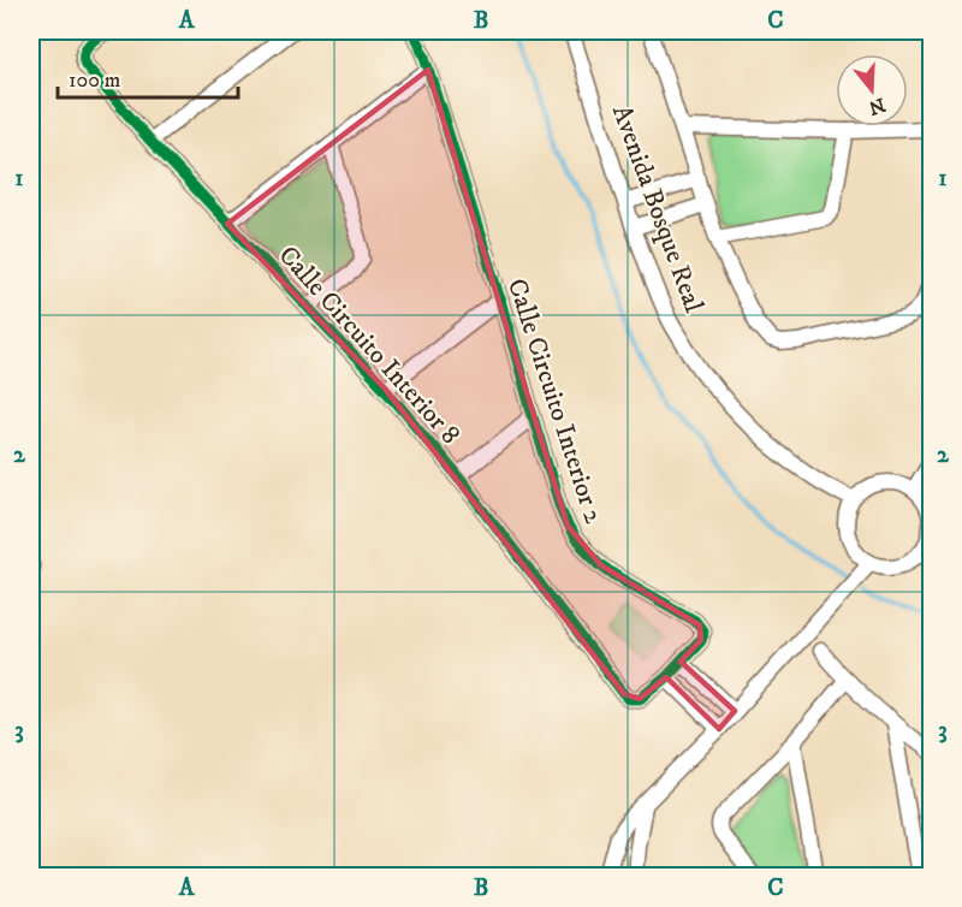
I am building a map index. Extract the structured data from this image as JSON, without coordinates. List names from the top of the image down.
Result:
{
  "streets": {
    "street": ["Avenida Bosque Real", "Calle Circuito Interior 8", "Calle Circuito Interior 2"]
  },
  "crossings": [
    ["Calle Circuito Interior 8", "Calle Circuito Interior 2"]
  ],
  "scale_bar": "100 m",
  "north": "bottom",
  "grid": {
    "columns": ["A", "B", "C"],
    "rows": ["1", "2", "3"]
  }
}
